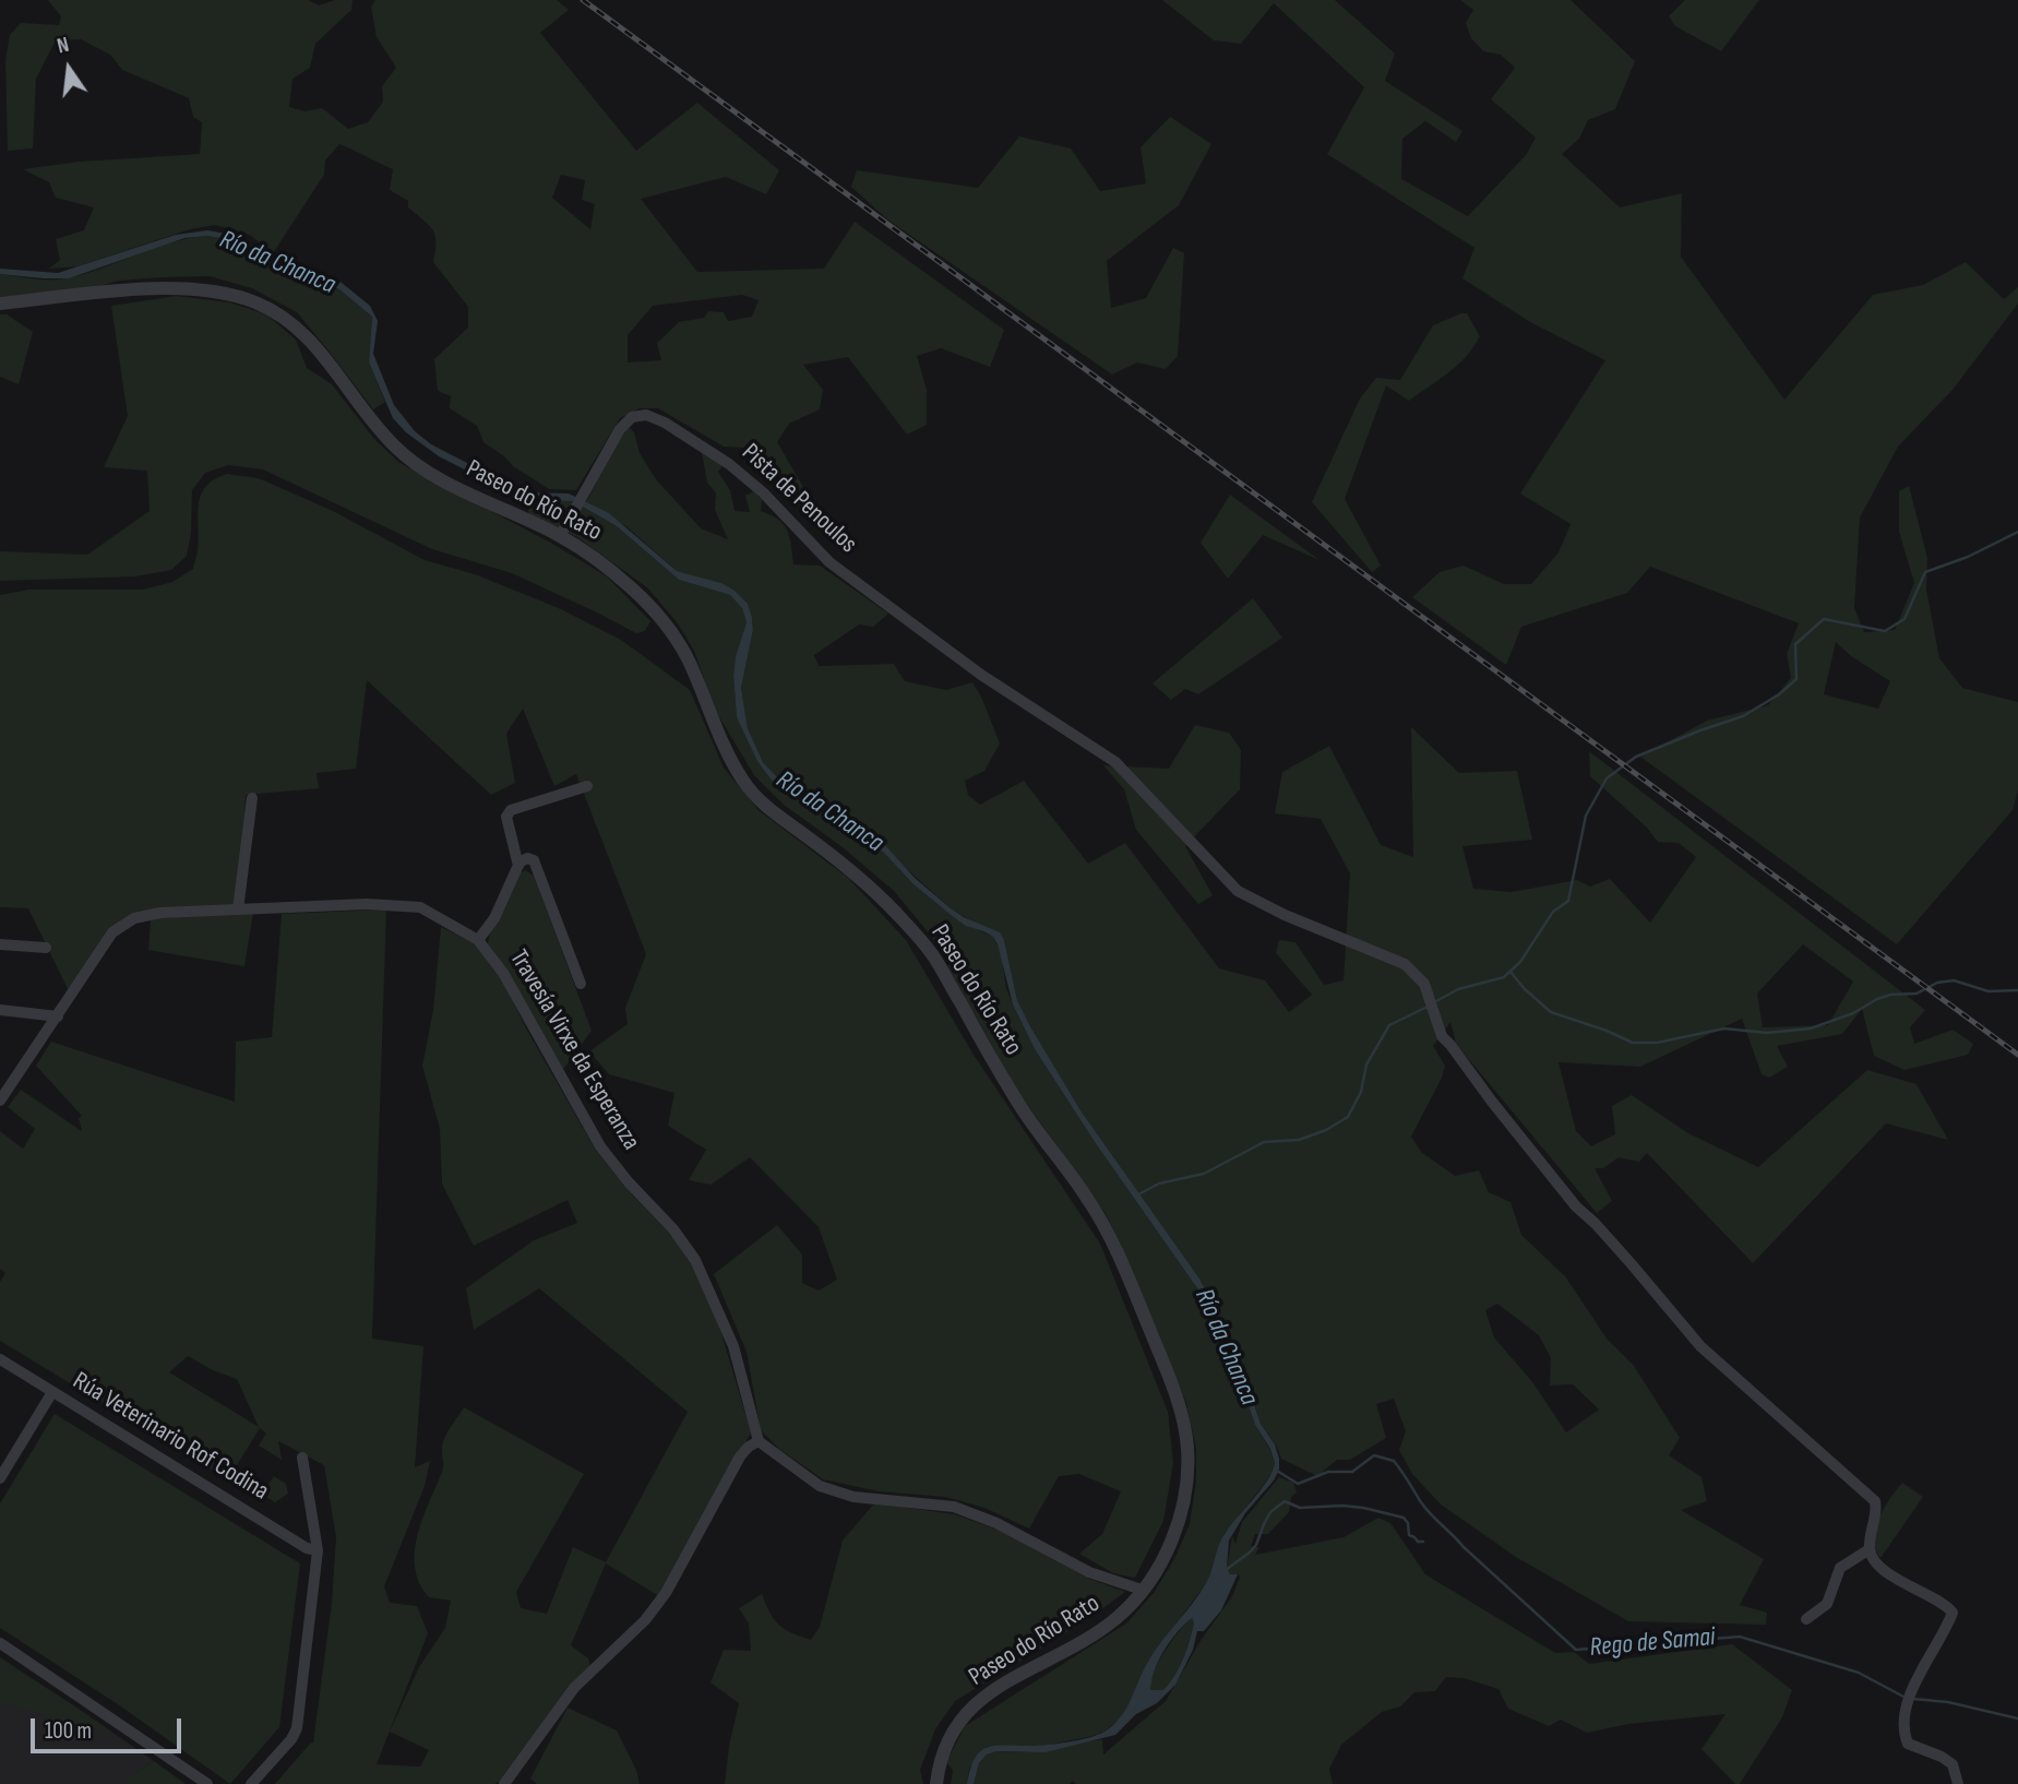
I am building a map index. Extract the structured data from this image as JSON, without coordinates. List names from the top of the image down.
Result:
{
  "streets": {
    "street": [
      "Pista de Penoulos",
      "Paseo do Río Rato",
      "Travesía Virxe da Esperanza",
      "Rúa Veterinario Rof Codina"
    ]
  },
  "crossings": [
    ["Pista de Penoulos", "Paseo do Río Rato"]
  ],
  "water": ["Río da Chanca", "Rego de Samai"],
  "scale_bar": "100 m",
  "north": "top"
}
